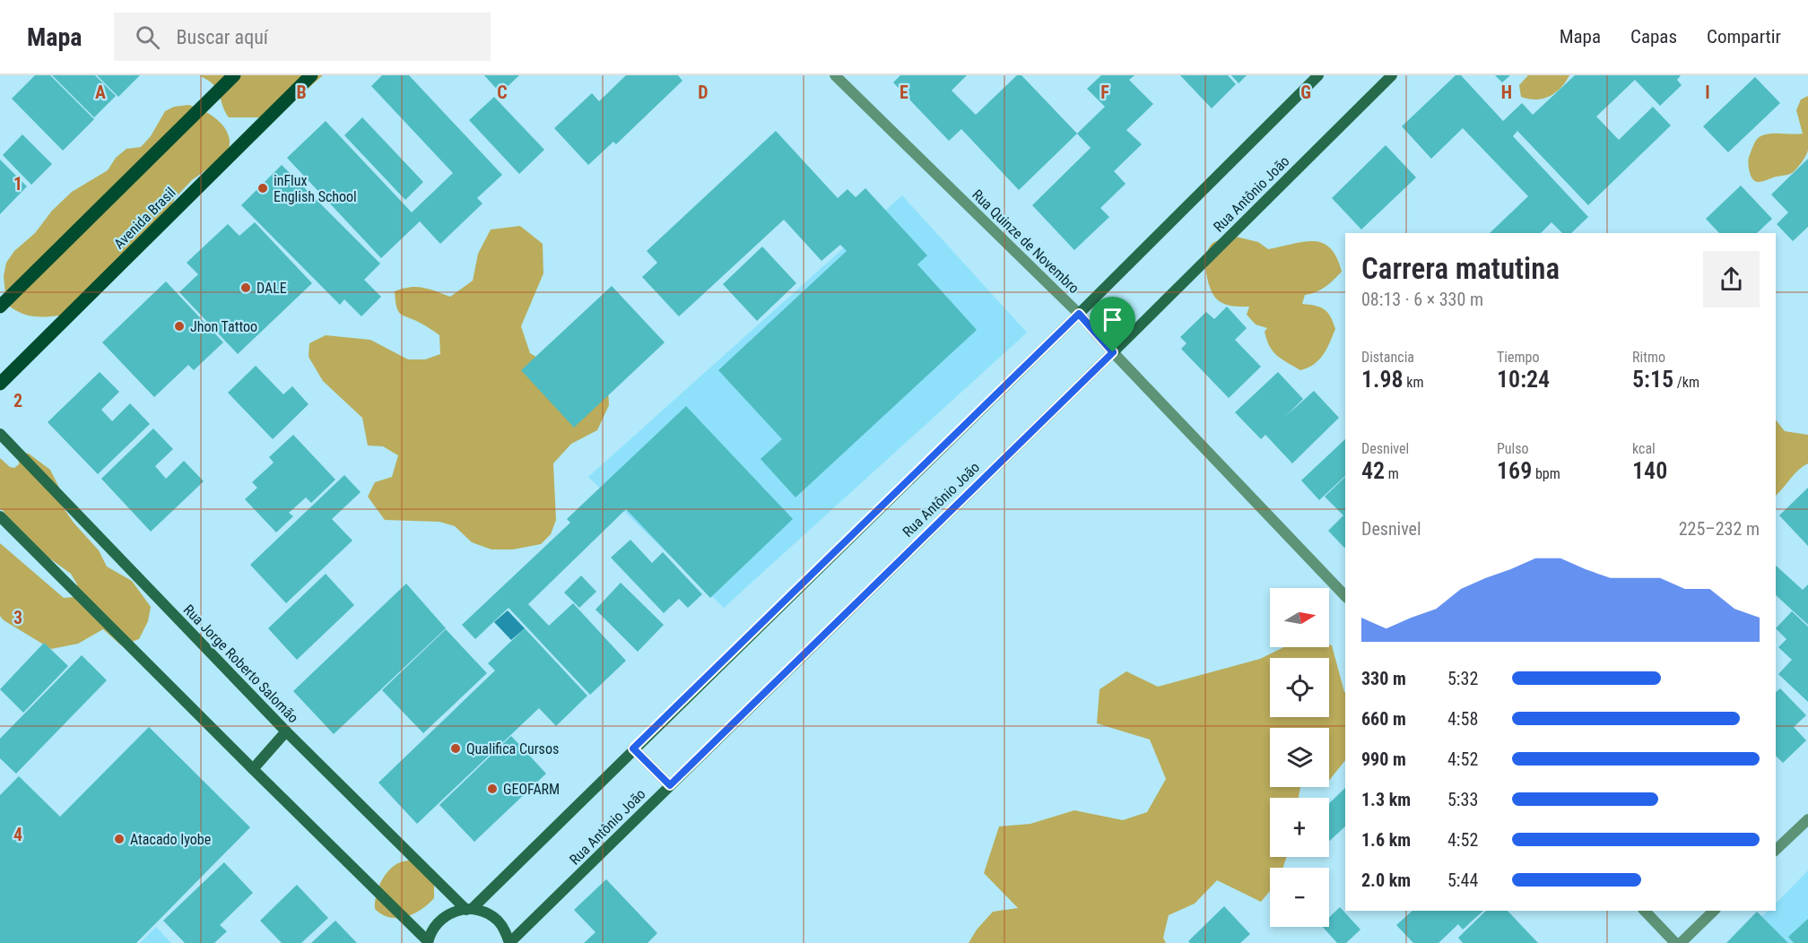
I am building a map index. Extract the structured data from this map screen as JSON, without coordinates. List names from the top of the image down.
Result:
{
  "streets": {
    "main road": ["Rua Antônio João", "Avenida Brasil", "Rua Jorge Roberto Salomão"],
    "street": ["Rua Quinze de Novembro"]
  },
  "crossings": [
    ["Rua Antônio João", "Rua Quinze de Novembro"]
  ],
  "places": [
    "inFlux English School",
    "DALE",
    "Jhon Tattoo",
    "Qualifica Cursos",
    "GEOFARM",
    "Atacado Iyobe"
  ],
  "north": "right",
  "page": {
    "header": "Mapa",
    "search": "Buscar aquí",
    "nav": ["Mapa", "Capas", "Compartir"],
    "heading": ["Carrera matutina", "08:13 · 6 × 330 m"],
    "stats": [
      ["Distancia", "1.98 km"],
      ["Tiempo", "10:24"],
      ["Ritmo", "5:15 /km"],
      ["Desnivel", "42 m"],
      ["Pulso", "169 bpm"],
      ["kcal", "140"]
    ],
    "chart": ["Desnivel", "225–232 m"],
    "map_buttons": ["+", "−"],
    "list": [
      {
        "name": "330 m",
        "note": "5:32"
      },
      {
        "name": "660 m",
        "note": "4:58"
      },
      {
        "name": "990 m",
        "note": "4:52"
      },
      {
        "name": "1.3 km",
        "note": "5:33"
      },
      {
        "name": "1.6 km",
        "note": "4:52"
      },
      {
        "name": "2.0 km",
        "note": "5:44"
      }
    ]
  },
  "grid": {
    "columns": [
      "A",
      "B",
      "C",
      "D",
      "E",
      "F",
      "G",
      "H",
      "I"
    ],
    "rows": [
      "1",
      "2",
      "3",
      "4"
    ]
  }
}
